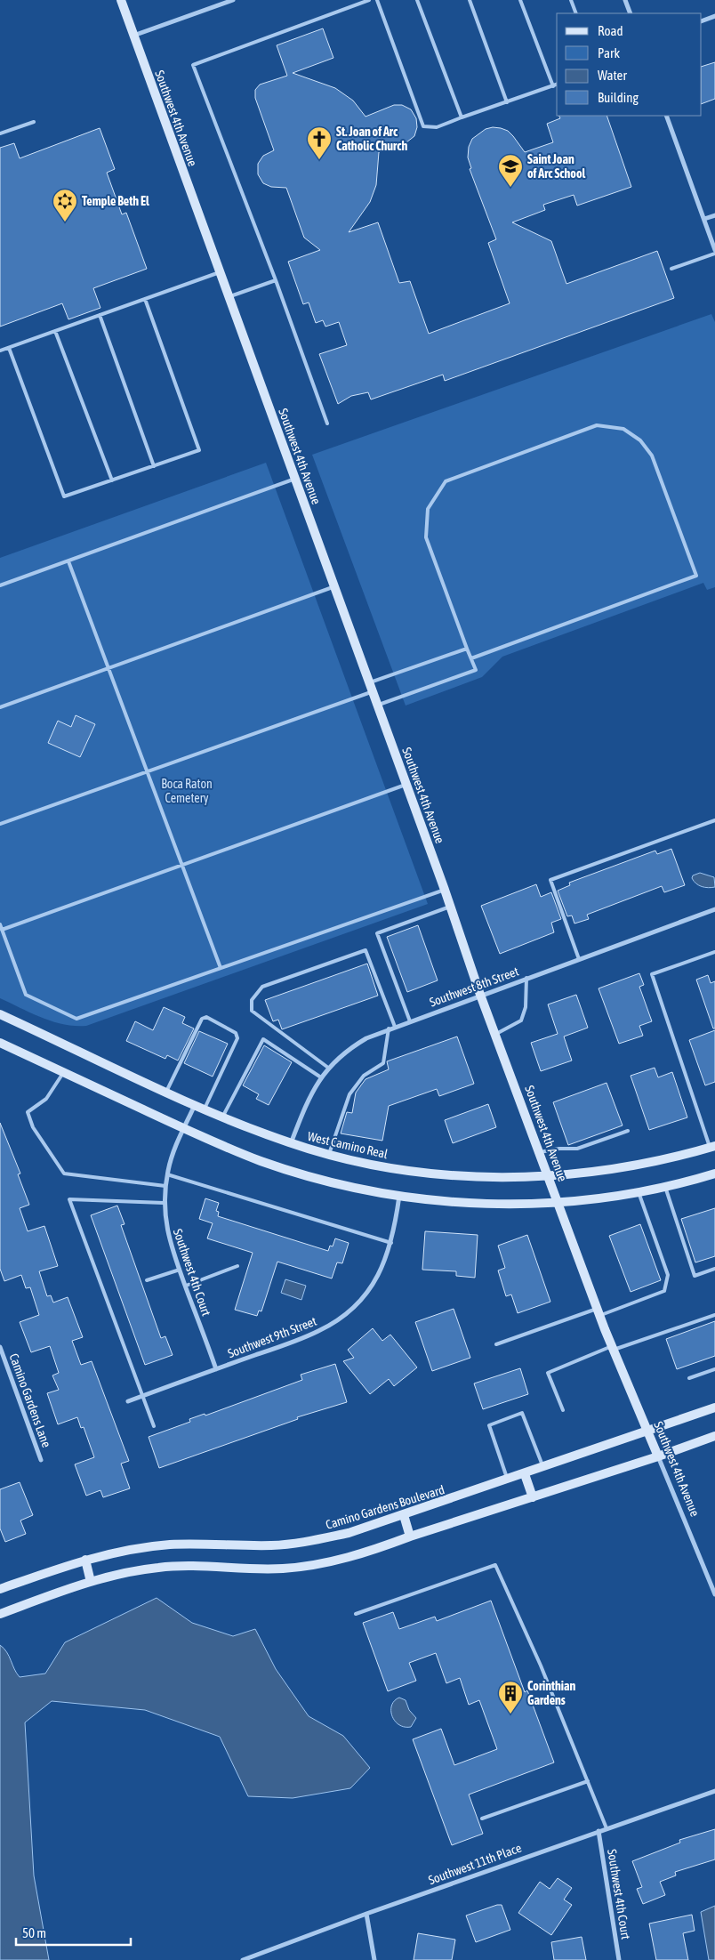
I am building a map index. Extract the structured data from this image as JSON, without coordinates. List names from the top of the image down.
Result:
{
  "streets": {
    "street": [
      "Southwest 4th Avenue",
      "Southwest 8th Street",
      "West Camino Real",
      "Southwest 4th Court",
      "Southwest 9th Street",
      "Camino Gardens Lane",
      "Camino Gardens Boulevard",
      "Southwest 11th Place"
    ]
  },
  "crossings": [
    ["Southwest 4th Avenue", "Southwest 8th Street"],
    ["Southwest 4th Avenue", "West Camino Real"],
    ["Southwest 4th Avenue", "Camino Gardens Boulevard"],
    ["Southwest 8th Street", "West Camino Real"],
    ["West Camino Real", "Southwest 4th Court"],
    ["Southwest 4th Court", "Southwest 9th Street"],
    ["Southwest 4th Court", "Southwest 11th Place"]
  ],
  "parks": ["Boca Raton Cemetery"],
  "places": {
    "church": ["St. Joan of Arc Catholic Church"],
    "school or university": ["Saint Joan of Arc School"],
    "synagogue": ["Temple Beth El"],
    "building": ["Corinthian Gardens"]
  },
  "legend": [
    "Road",
    "Park",
    "Water",
    "Building"
  ],
  "scale_bar": "50 m"
}
